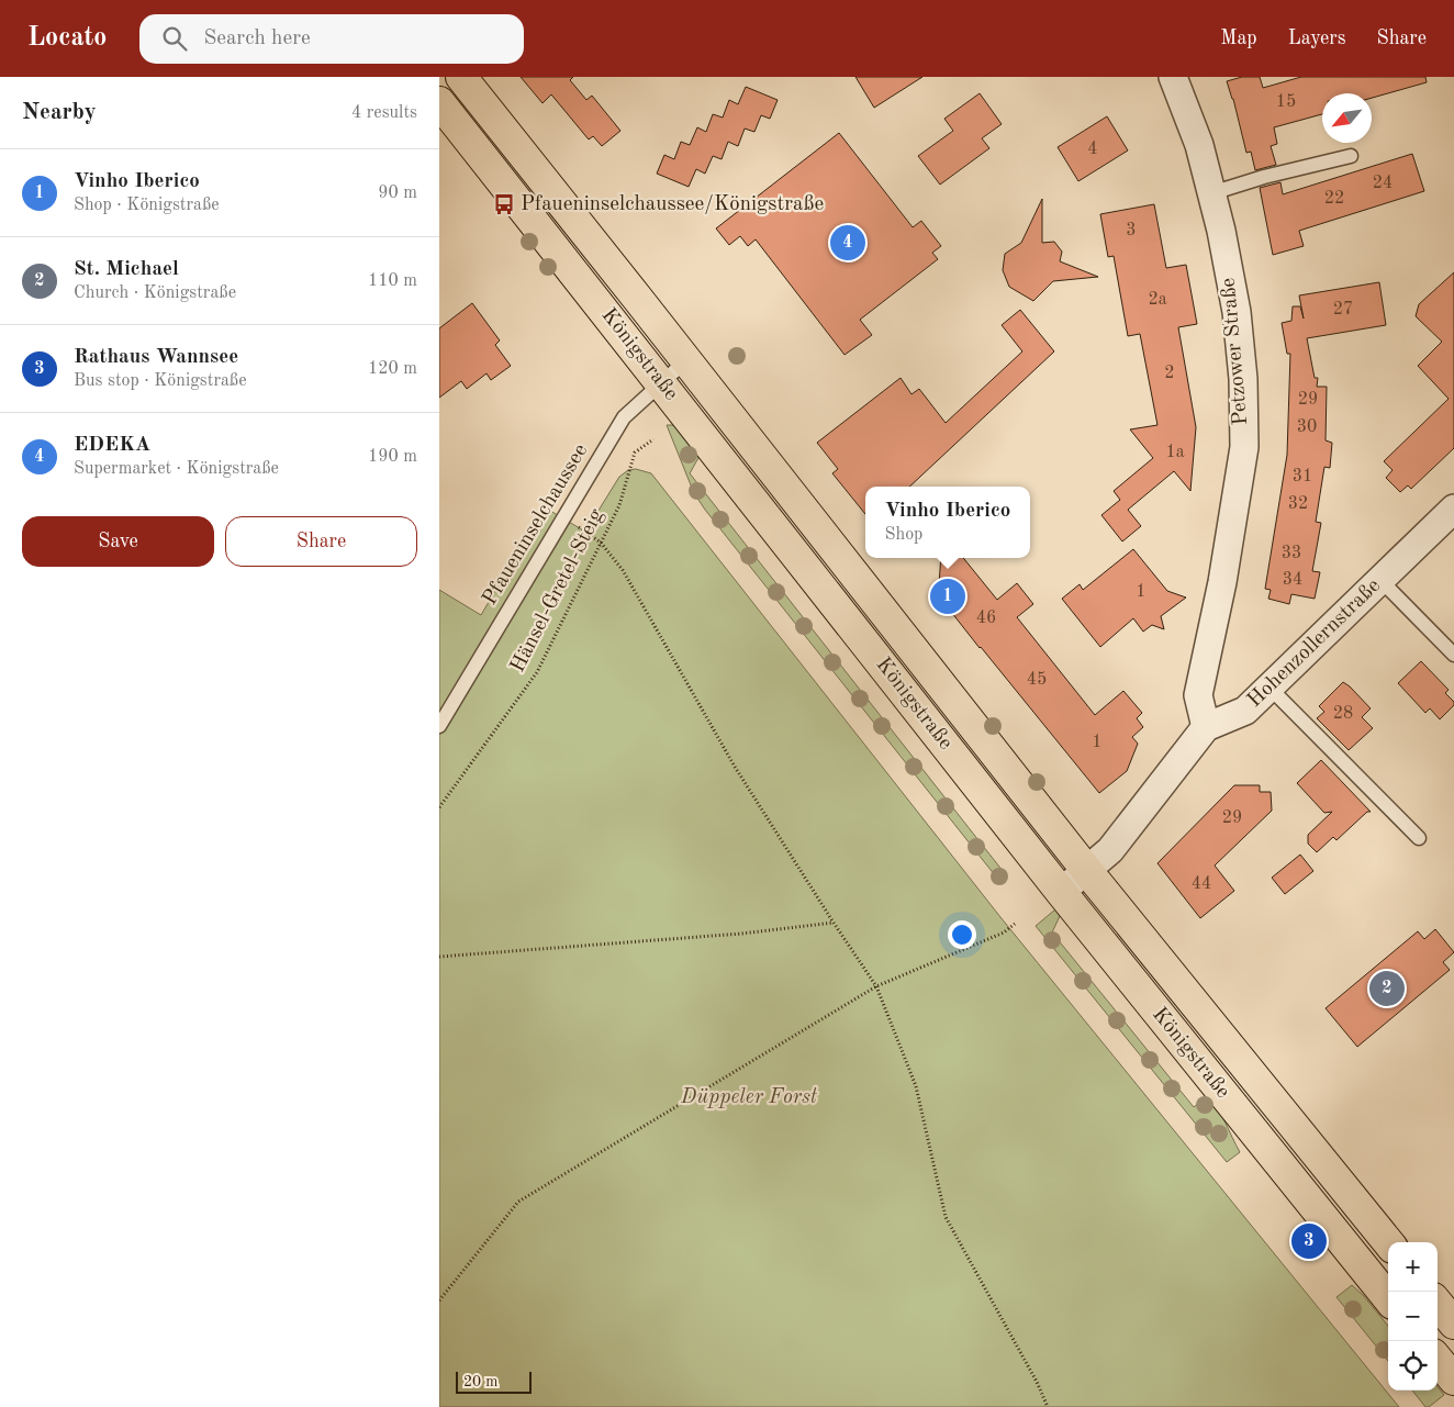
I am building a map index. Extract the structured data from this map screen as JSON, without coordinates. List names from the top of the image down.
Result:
{
  "streets": {
    "main road": ["Königstraße"],
    "street": ["Petzower Straße", "Hohenzollernstraße"],
    "lane": ["Pfaueninselchaussee"],
    "path": ["Hänsel-Gretel-Steig"]
  },
  "crossings": [
    ["Petzower Straße", "Hohenzollernstraße"],
    ["Königstraße", "Pfaueninselchaussee"],
    ["Königstraße", "Hohenzollernstraße"]
  ],
  "parks": ["Düppeler Forst"],
  "places": {
    "bus stop": ["Pfaueninselchaussee/Königstraße"]
  },
  "house_numbers": [
    "15",
    "4",
    "24",
    "22",
    "3",
    "2a",
    "27",
    "2",
    "29",
    "30",
    "1a",
    "31",
    "32",
    "33",
    "34",
    "1",
    "46",
    "45",
    "28",
    "1",
    "29",
    "44"
  ],
  "scale_bar": "20 m",
  "north": "bottom left",
  "page": {
    "header": "Locato",
    "search": "Search here",
    "nav": ["Map", "Layers", "Share"],
    "heading": ["Nearby", "4 results"],
    "list": [
      {
        "mark": "1",
        "name": "Vinho Iberico",
        "note": "Shop · Königstraße",
        "value": "90 m"
      },
      {
        "mark": "2",
        "name": "St. Michael",
        "note": "Church · Königstraße",
        "value": "110 m"
      },
      {
        "mark": "3",
        "name": "Rathaus Wannsee",
        "note": "Bus stop · Königstraße",
        "value": "120 m"
      },
      {
        "mark": "4",
        "name": "EDEKA",
        "note": "Supermarket · Königstraße",
        "value": "190 m"
      }
    ],
    "pins": [
      "4",
      "1",
      "2",
      "3"
    ],
    "popup": ["Vinho Iberico", "Shop"],
    "buttons": ["Save", "Share"],
    "map_buttons": ["+", "−"],
    "scale": "20 m"
  }
}
